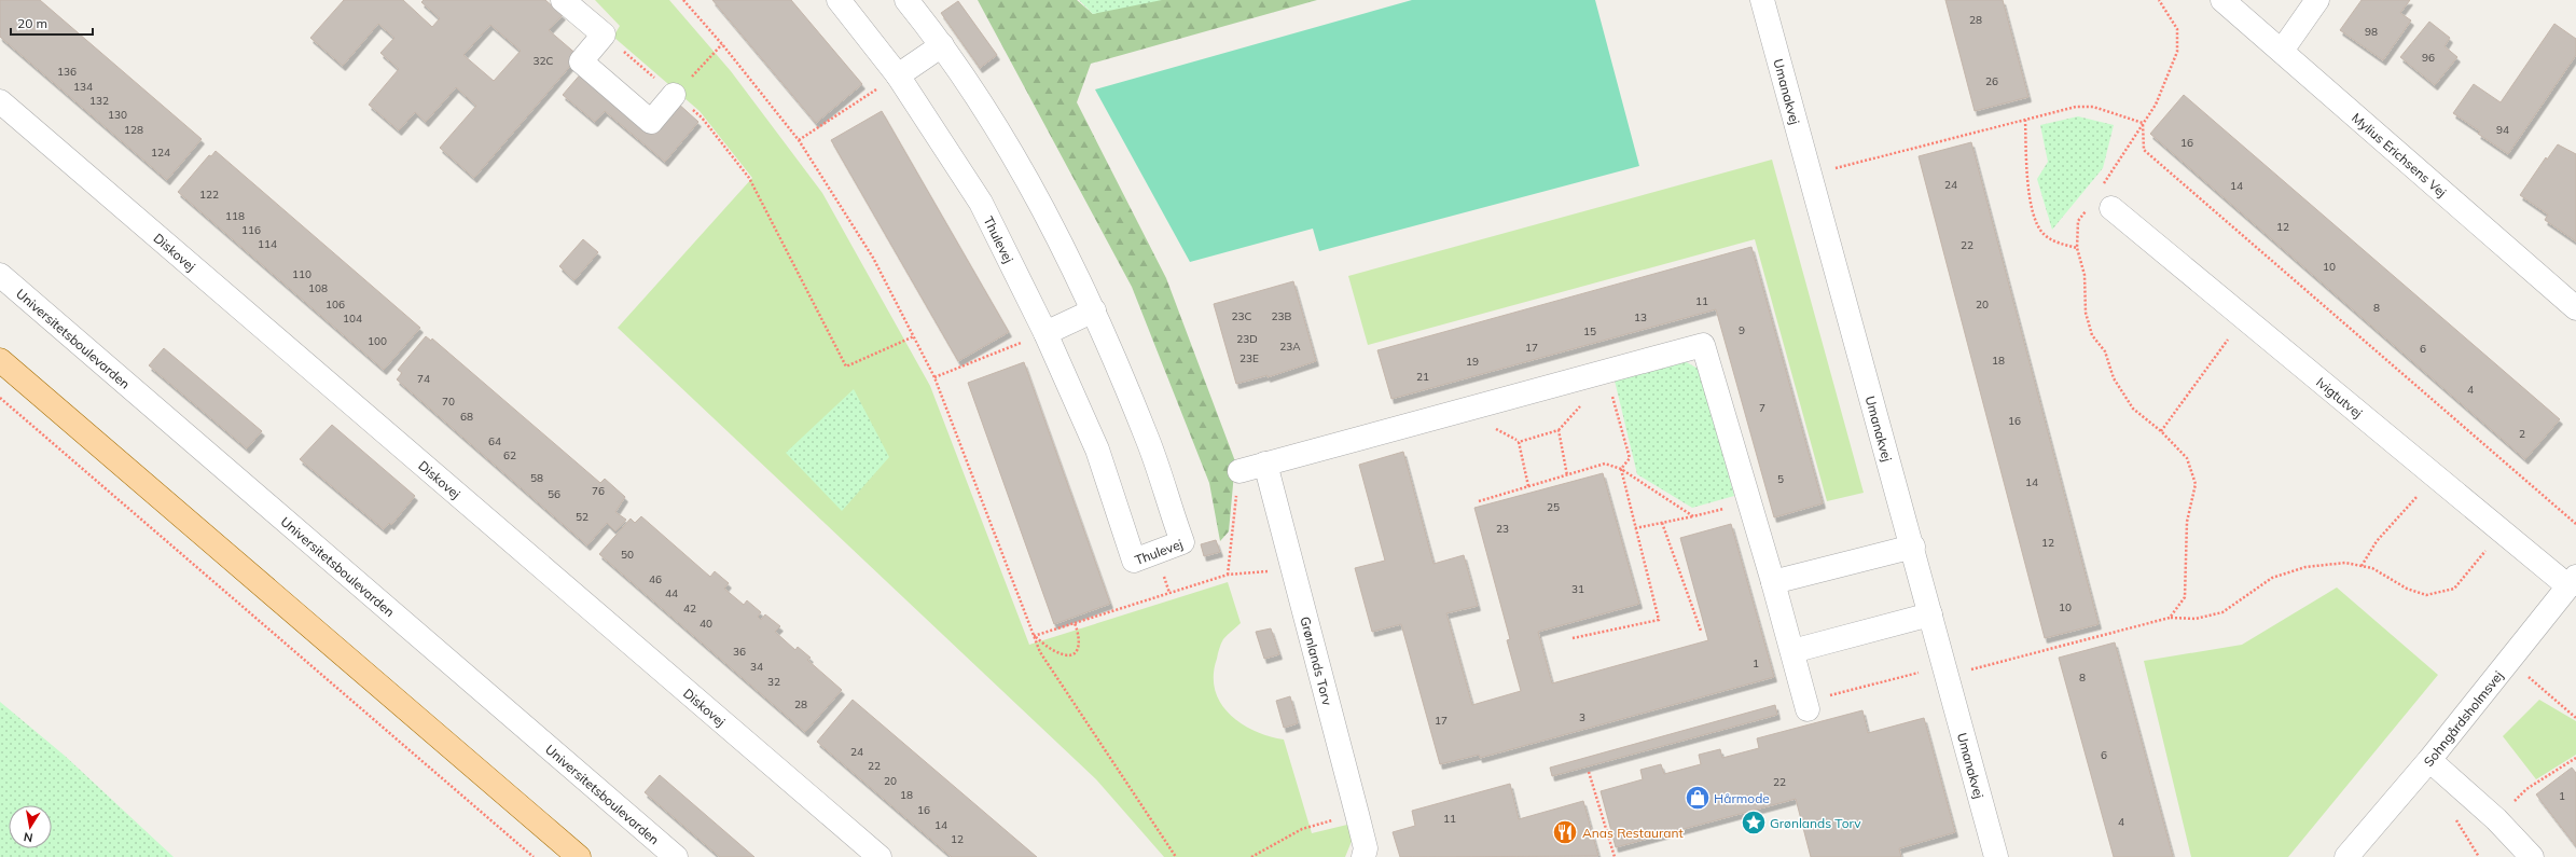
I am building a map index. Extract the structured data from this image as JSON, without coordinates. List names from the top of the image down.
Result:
{
  "streets": {
    "street": [
      "Umanakvej",
      "Mylius Erichsens Vej",
      "Thulevej",
      "Diskovej",
      "Universitetsboulevarden",
      "Ivigtutvej",
      "Grønlands Torv",
      "Sohngårdsholmsvej"
    ]
  },
  "crossings": [
    ["Ivigtutvej", "Sohngårdsholmsvej"]
  ],
  "places": {
    "shop": ["Hårmode"],
    "place": ["Grønlands Torv"],
    "restaurant": ["Anas Restaurant"]
  },
  "house_numbers": [
    "28",
    "98",
    "96",
    "32C",
    "136",
    "26",
    "134",
    "132",
    "130",
    "128",
    "94",
    "16",
    "124",
    "24",
    "14",
    "122",
    "118",
    "12",
    "116",
    "114",
    "22",
    "10",
    "110",
    "108",
    "11",
    "106",
    "20",
    "8",
    "23C",
    "23B",
    "13",
    "104",
    "9",
    "15",
    "23D",
    "100",
    "23A",
    "17",
    "6",
    "23E",
    "18",
    "19",
    "21",
    "74",
    "4",
    "70",
    "7",
    "68",
    "16",
    "2",
    "64",
    "62",
    "58",
    "5",
    "14",
    "76",
    "56",
    "25",
    "52",
    "23",
    "12",
    "50",
    "46",
    "31",
    "44",
    "10",
    "42",
    "40",
    "36",
    "1",
    "34",
    "8",
    "32",
    "28",
    "3",
    "17",
    "24",
    "6",
    "22",
    "20",
    "22",
    "18",
    "1",
    "16",
    "11",
    "4",
    "14",
    "12"
  ],
  "scale_bar": "20 m",
  "north": "bottom"
}
